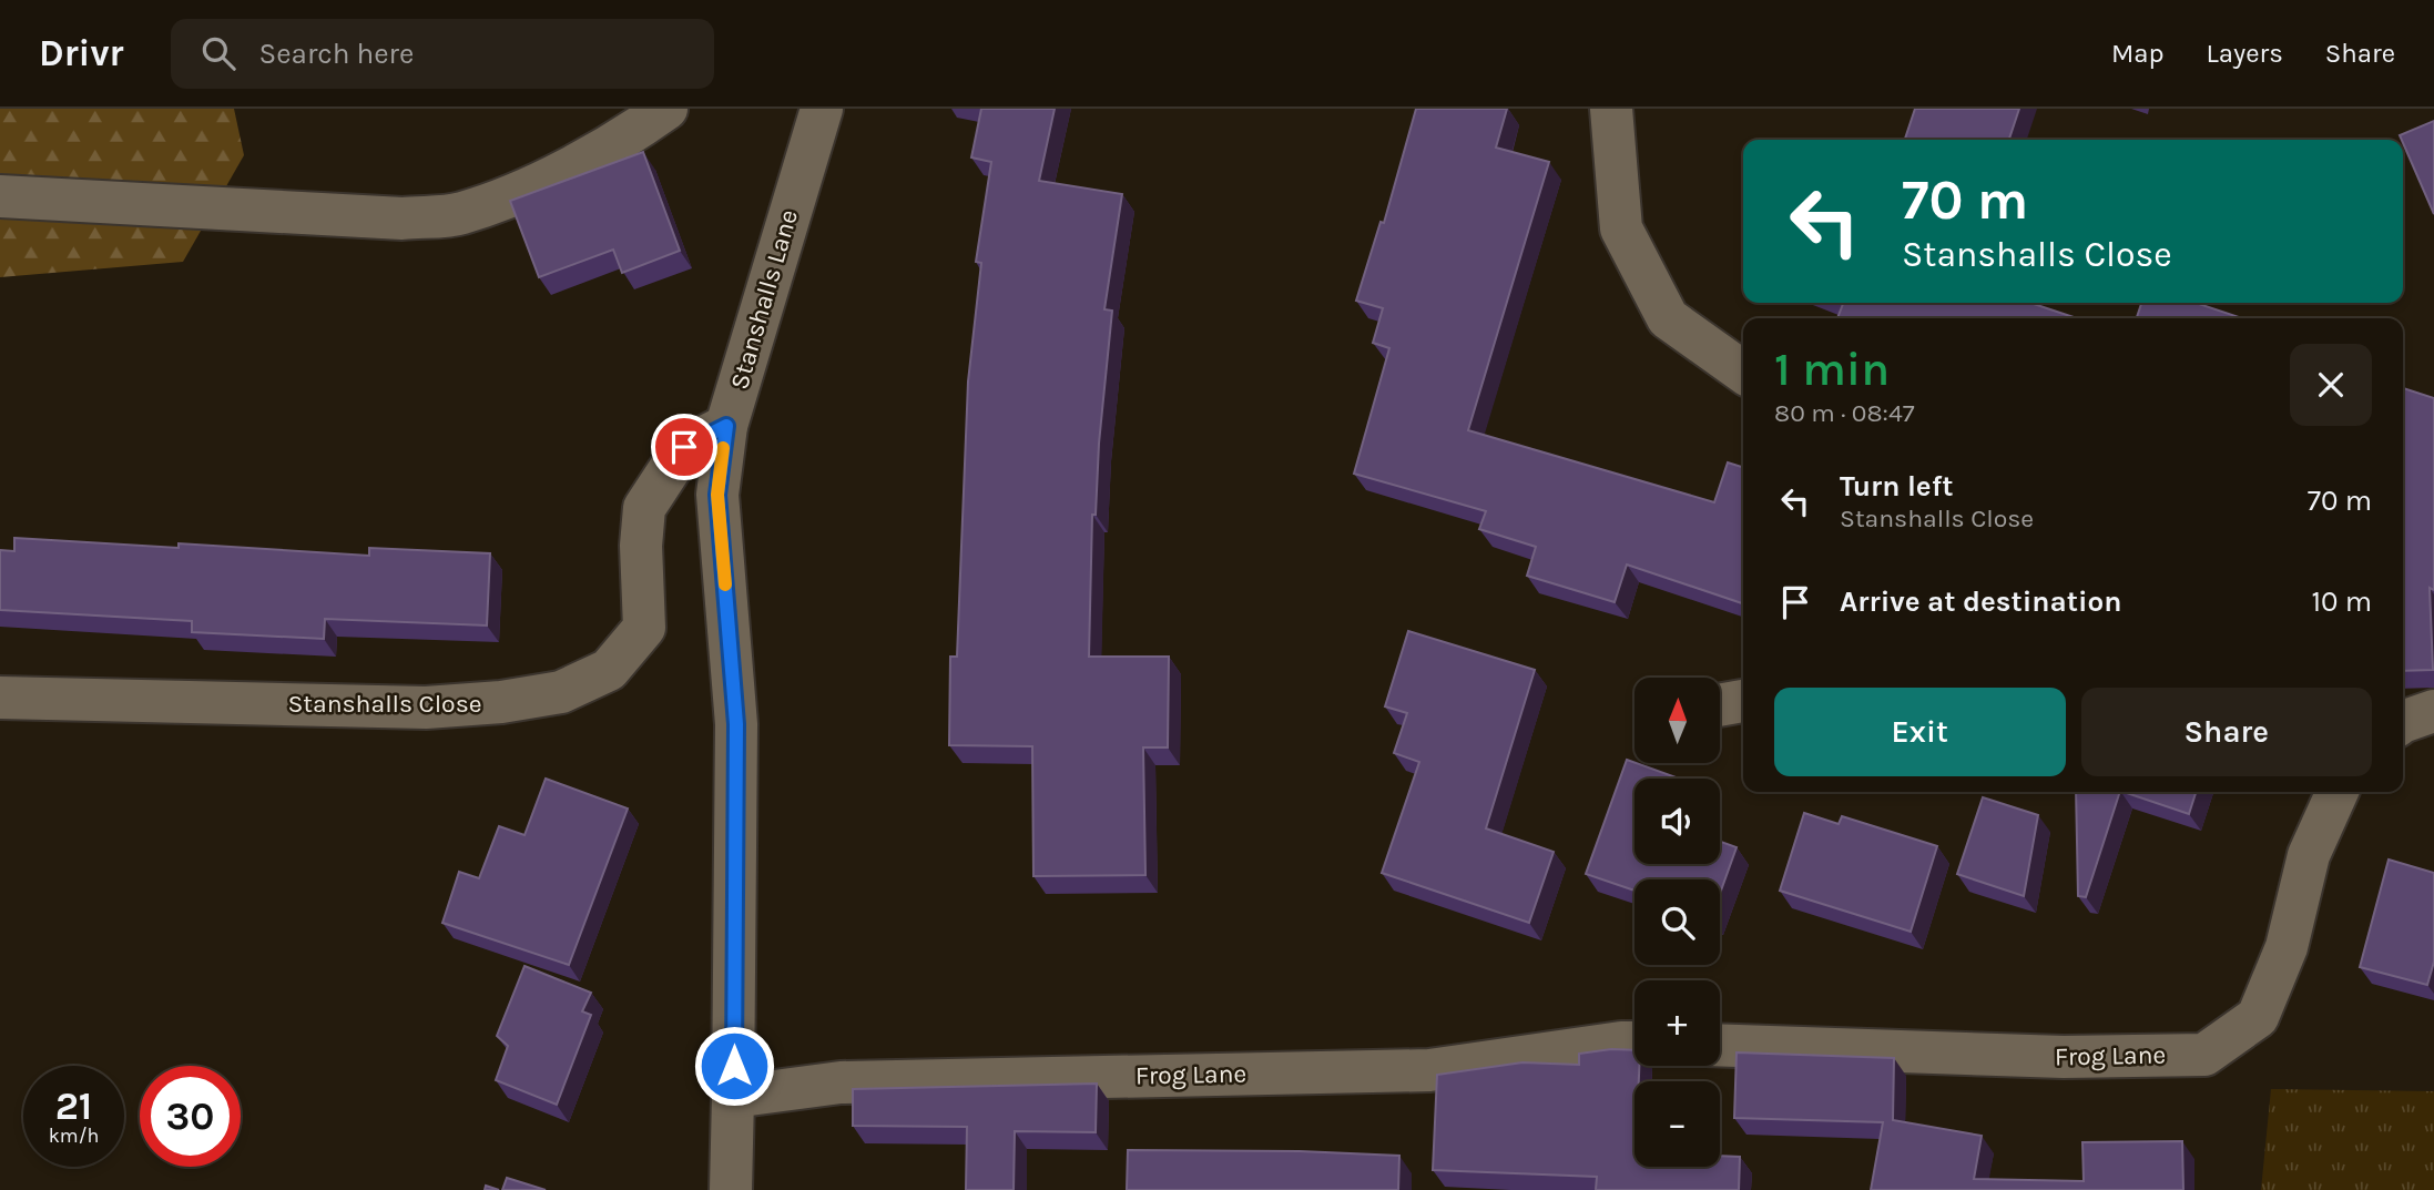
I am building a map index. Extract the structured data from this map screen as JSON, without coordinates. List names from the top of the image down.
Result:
{
  "streets": {
    "street": ["Stanshalls Lane", "Stanshalls Close", "Frog Lane"]
  },
  "crossings": [
    ["Stanshalls Lane", "Stanshalls Close"],
    ["Stanshalls Lane", "Frog Lane"]
  ],
  "north": "top",
  "page": {
    "header": "Drivr",
    "search": "Search here",
    "nav": ["Map", "Layers", "Share"],
    "turn": ["70 m", "Stanshalls Close"],
    "heading": ["1 min", "80 m · 08:47"],
    "list": [
      {
        "name": "Turn left",
        "note": "Stanshalls Close",
        "value": "70 m"
      },
      {
        "name": "Arrive at destination",
        "value": "10 m"
      }
    ],
    "buttons": ["Exit", "Share"],
    "map_buttons": ["+", "−"],
    "speed": "21 km/h",
    "limit": "30"
  }
}
